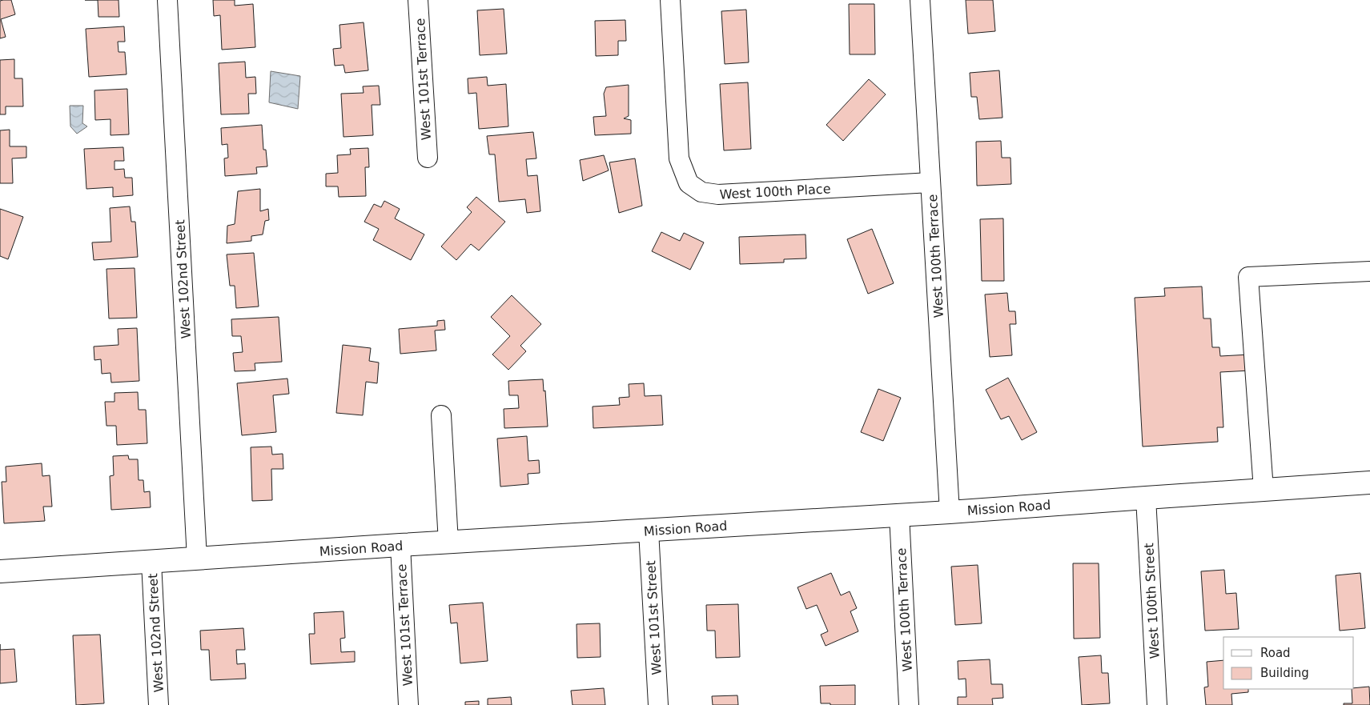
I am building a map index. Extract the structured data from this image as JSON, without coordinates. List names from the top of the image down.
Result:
{
  "streets": {
    "main road": ["Mission Road"],
    "street": [
      "West 101st Terrace",
      "West 100th Place",
      "West 100th Terrace",
      "West 102nd Street",
      "West 100th Street",
      "West 101st Street"
    ]
  },
  "crossings": [
    ["West 101st Terrace", "Mission Road"],
    ["West 100th Place", "West 100th Terrace"],
    ["West 100th Terrace", "Mission Road"],
    ["West 102nd Street", "Mission Road"],
    ["Mission Road", "West 100th Street"],
    ["Mission Road", "West 101st Street"]
  ],
  "legend": ["Road", "Building"]
}
